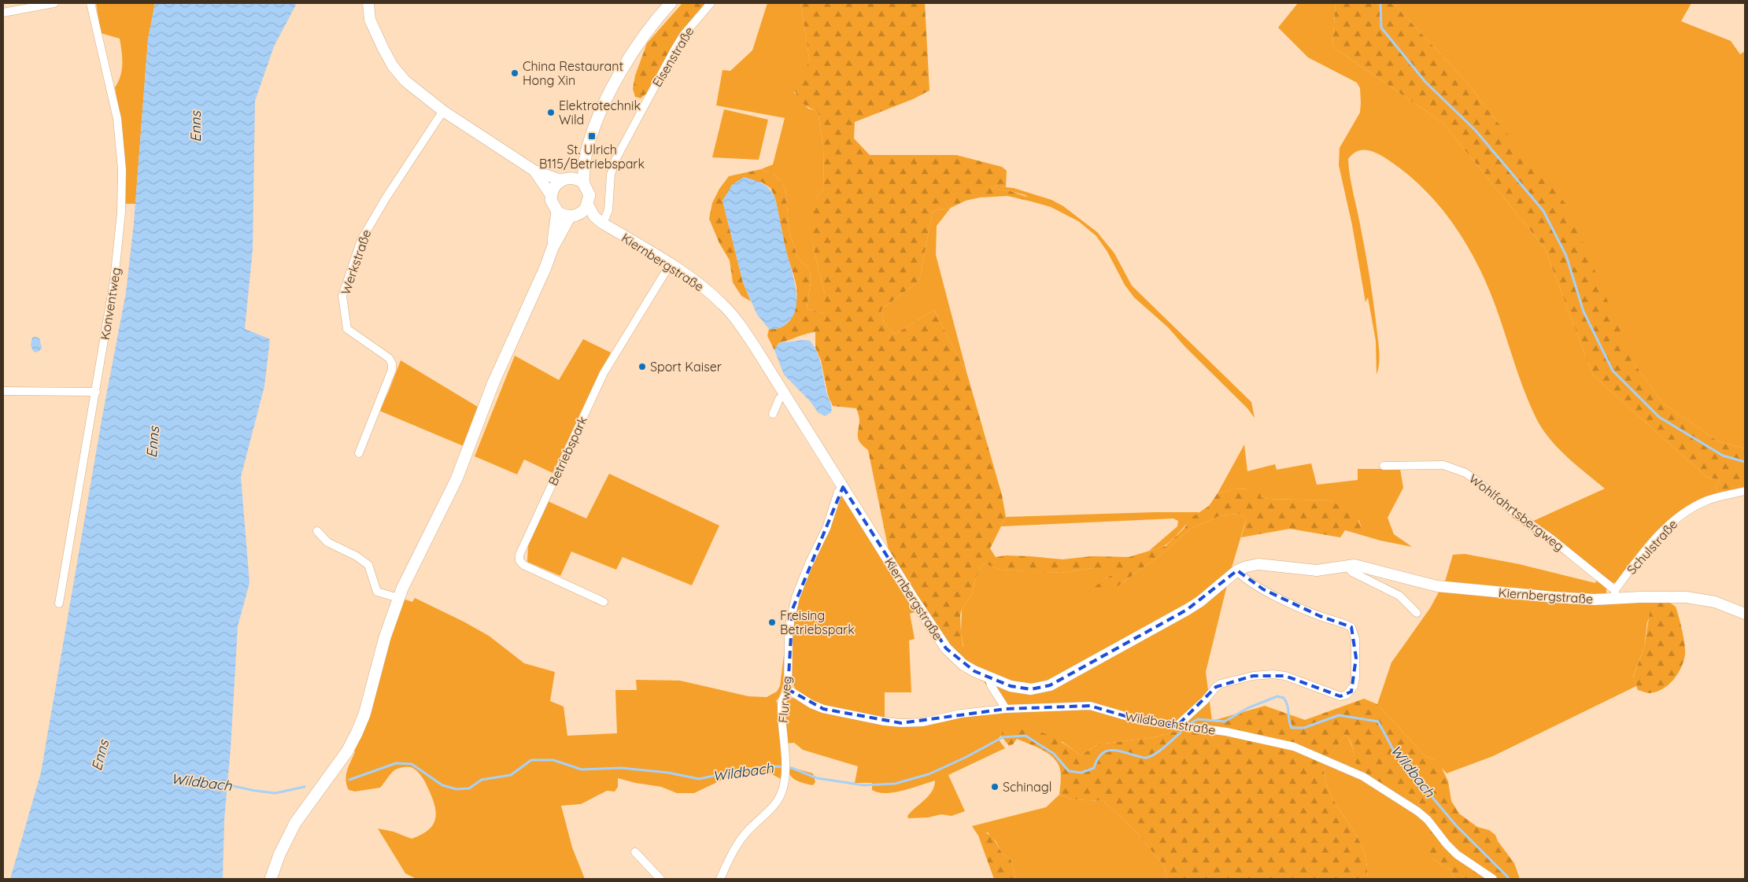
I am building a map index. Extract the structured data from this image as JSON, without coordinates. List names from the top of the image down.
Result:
{
  "streets": {
    "street": [
      "Eisenstraße",
      "Werkstraße",
      "Kiernbergstraße",
      "Konventweg",
      "Betriebspark",
      "Wohlfahrtsbergweg",
      "Schulstraße",
      "Flurweg",
      "Wildbachstraße"
    ]
  },
  "crossings": [
    ["Eisenstraße", "Kiernbergstraße"],
    ["Kiernbergstraße", "Betriebspark"],
    ["Kiernbergstraße", "Wohlfahrtsbergweg"],
    ["Kiernbergstraße", "Schulstraße"],
    ["Kiernbergstraße", "Flurweg"],
    ["Wohlfahrtsbergweg", "Schulstraße"],
    ["Flurweg", "Wildbachstraße"]
  ],
  "water": ["Enns", "Wildbach"],
  "places": {
    "other": [
      "China Restaurant Hong Xin",
      "Elektrotechnik Wild",
      "Sport Kaiser",
      "Freising Betriebspark",
      "Schinagl"
    ],
    "transit": ["St. Ulrich B115/Betriebspark"]
  }
}
